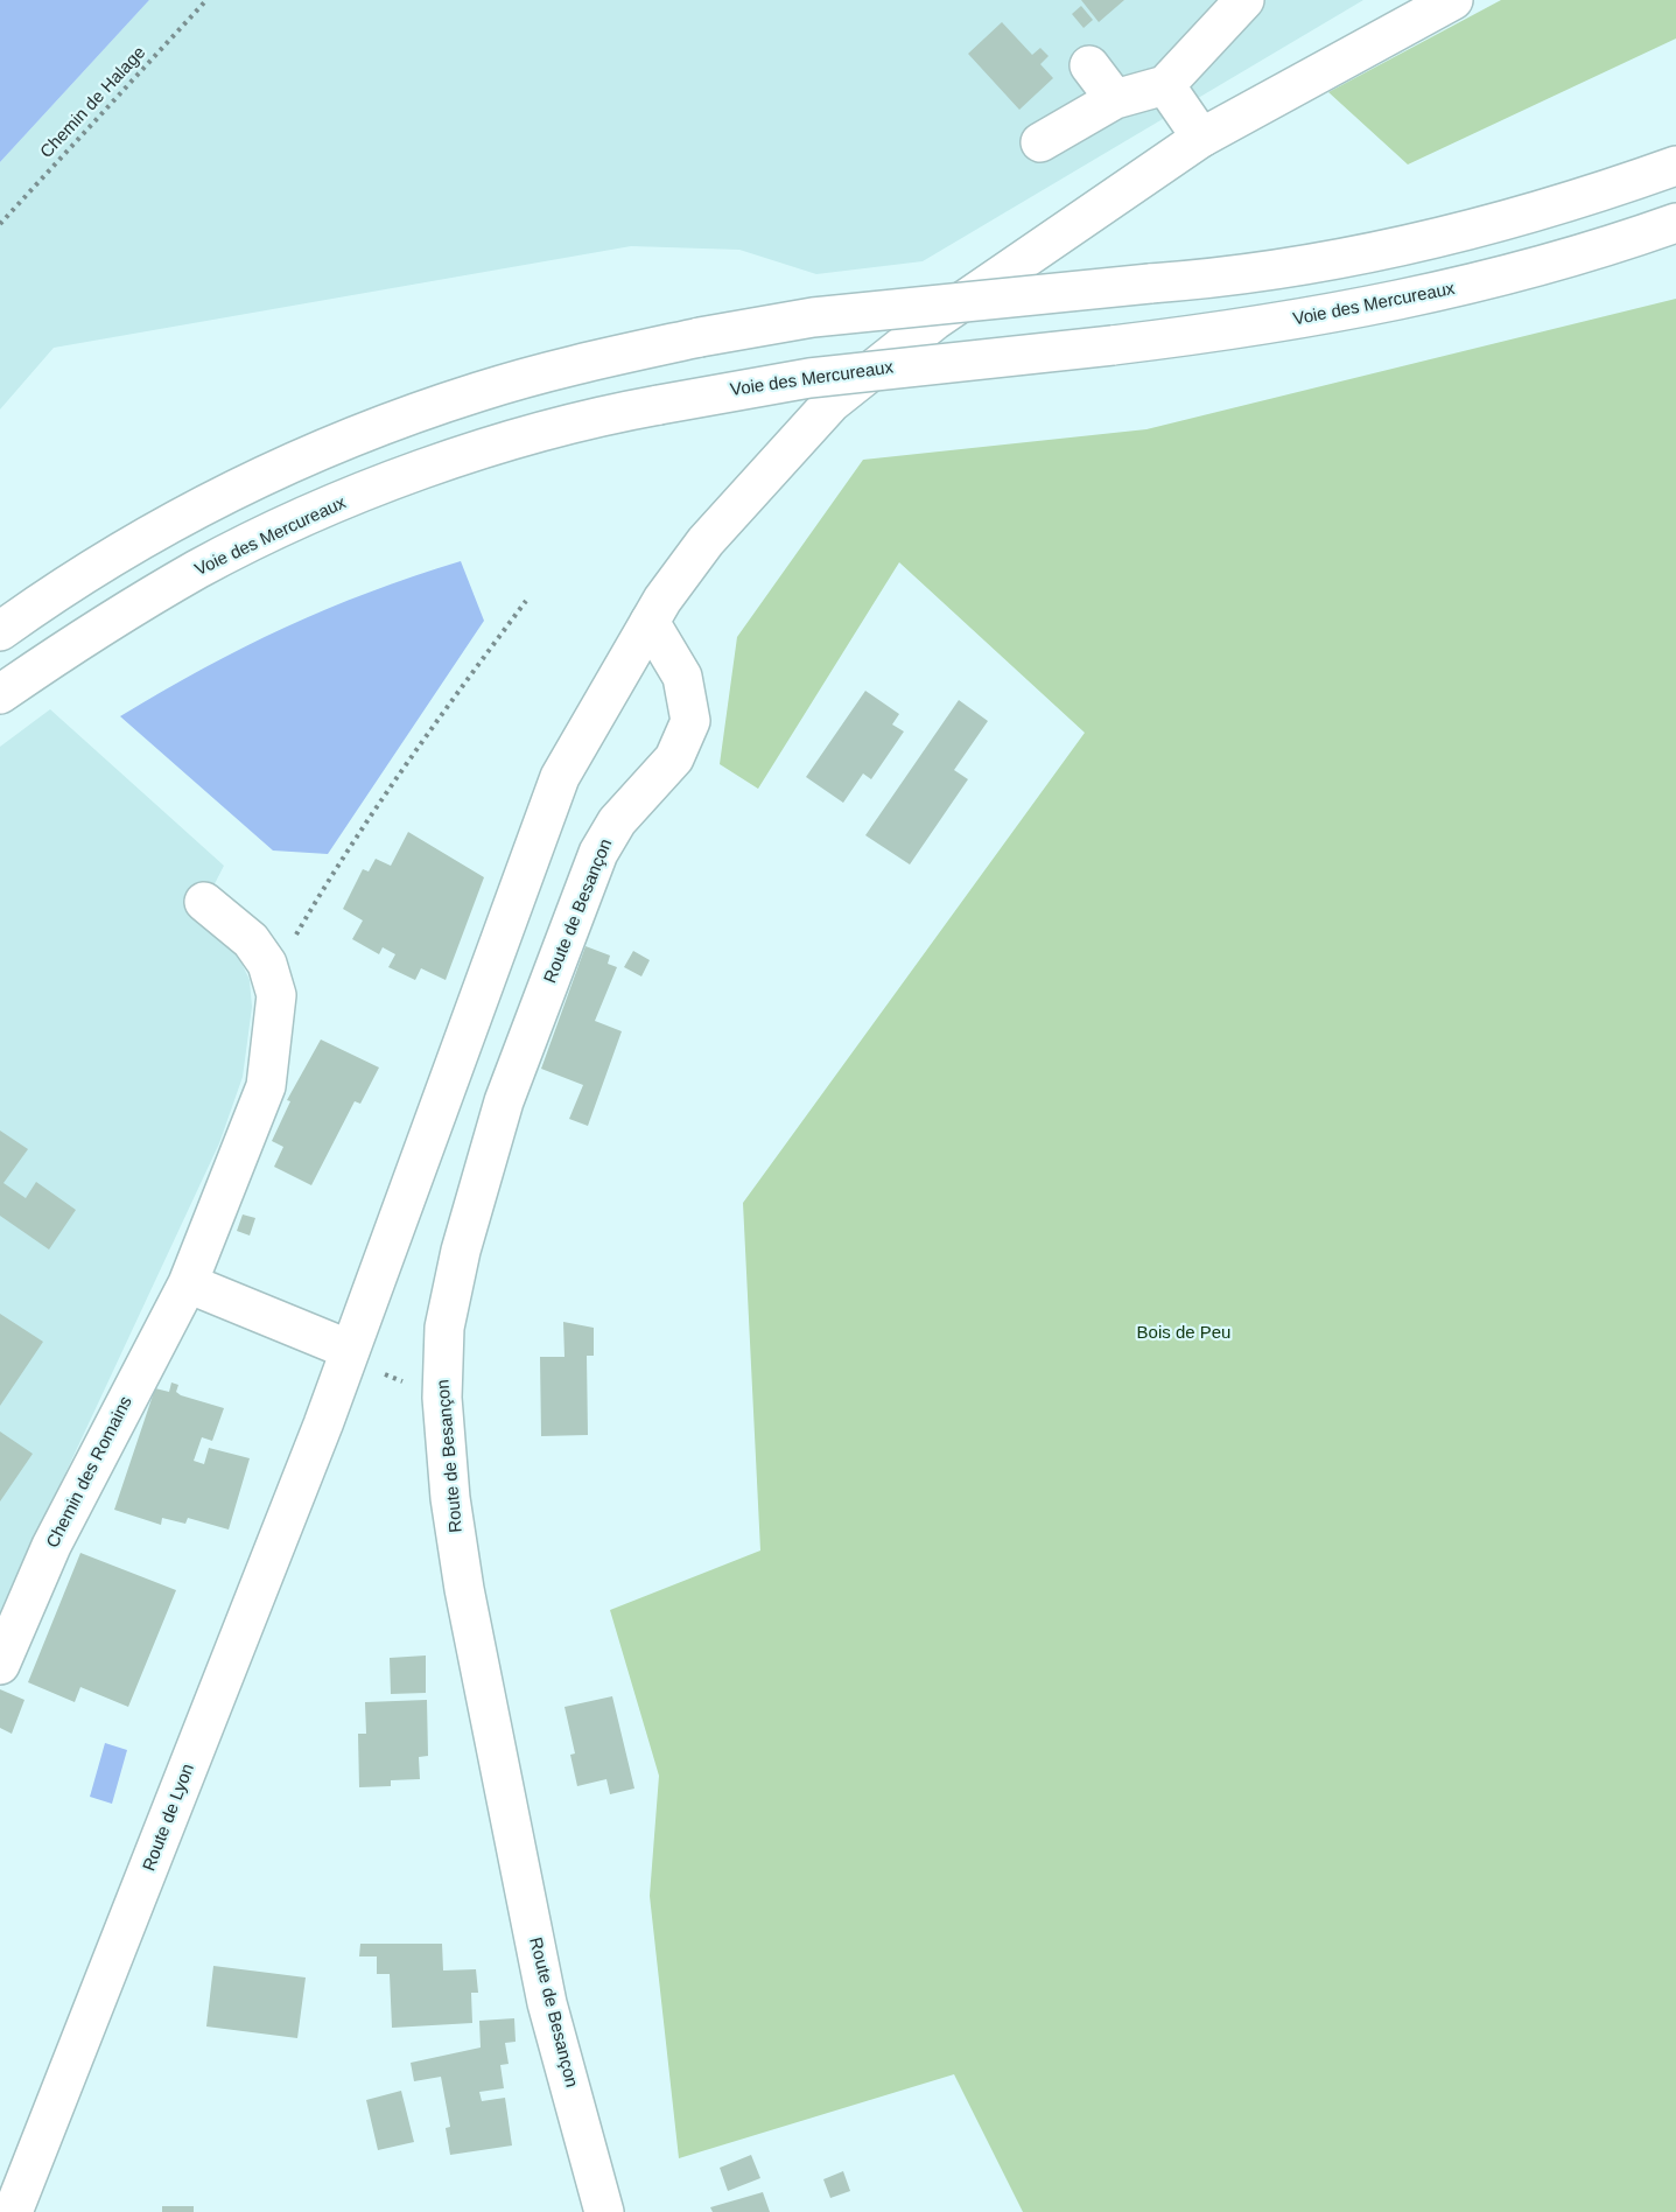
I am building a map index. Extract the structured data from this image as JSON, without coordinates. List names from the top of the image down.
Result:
{
  "streets": {
    "main road": [
      "Voie des Mercureaux",
      "Route de Besançon",
      "Chemin des Romains",
      "Route de Lyon"
    ],
    "path": ["Chemin de Halage"]
  },
  "crossings": [
    ["Route de Besançon", "Route de Lyon"]
  ],
  "parks": ["Bois de Peu"]
}
